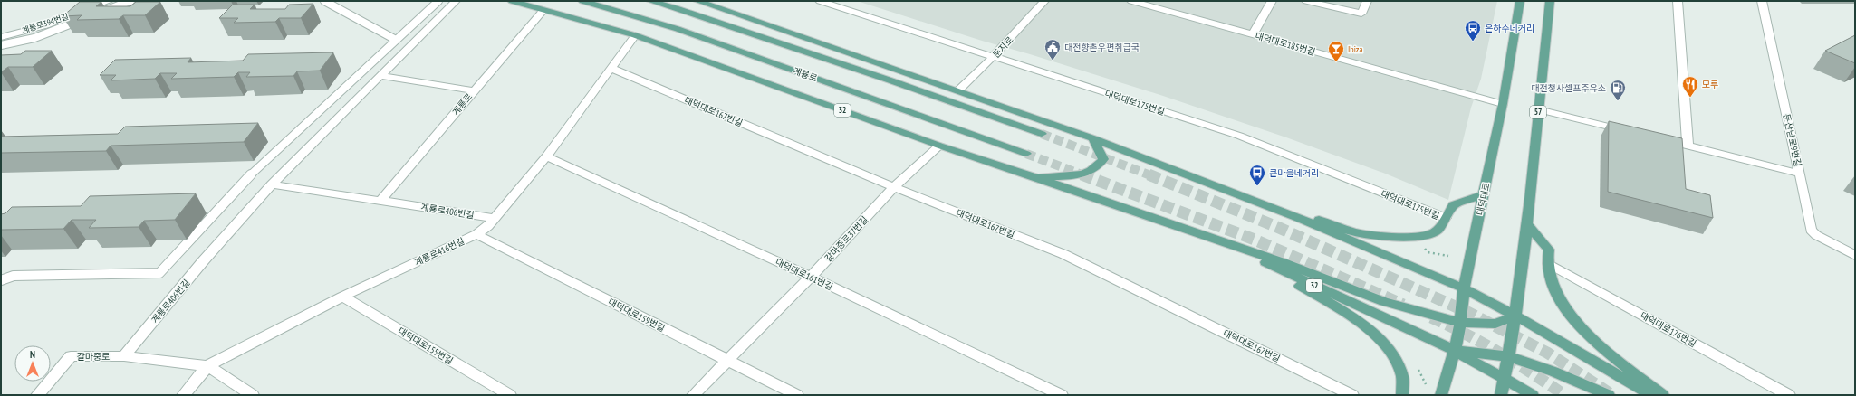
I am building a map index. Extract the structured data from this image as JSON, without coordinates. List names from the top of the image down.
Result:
{
  "streets": {
    "main road": [
      "계룡로",
      "32",
      "57",
      "대덕대로"
    ],
    "street": [
      "계룡로394번길",
      "대덕대로185번길",
      "둔지로",
      "대덕대로175번길",
      "대덕대로167번길",
      "둔산남로9번길",
      "계룡로406번길",
      "갈마중로37번길",
      "계룡로416번길",
      "대덕대로161번길",
      "대덕대로159번길",
      "대덕대로176번길",
      "대덕대로155번길",
      "갈마중로"
    ]
  },
  "crossings": [
    ["대덕대로185번길", "대덕대로"],
    ["둔지로", "대덕대로175번길"],
    ["계룡로", "32"],
    ["계룡로", "계룡로406번길"],
    ["32", "57"],
    ["32", "대덕대로"],
    ["32", "갈마중로37번길"],
    ["32", "계룡로416번길"],
    ["대덕대로167번길", "갈마중로37번길"],
    ["대덕대로167번길", "계룡로416번길"],
    ["계룡로406번길", "계룡로416번길"],
    ["계룡로406번길", "갈마중로"],
    ["갈마중로37번길", "대덕대로161번길"],
    ["갈마중로37번길", "대덕대로159번길"],
    ["계룡로416번길", "대덕대로161번길"],
    ["계룡로416번길", "대덕대로159번길"],
    ["계룡로416번길", "대덕대로155번길"]
  ],
  "places": {
    "bus stop": ["은하수네거리", "큰마을네거리"],
    "public building": ["대전향촌우편취급국"],
    "bar": ["Ibiza"],
    "restaurant": ["모루"],
    "fuel station": ["대전청사셀프주유소"]
  },
  "north": "top"
}
